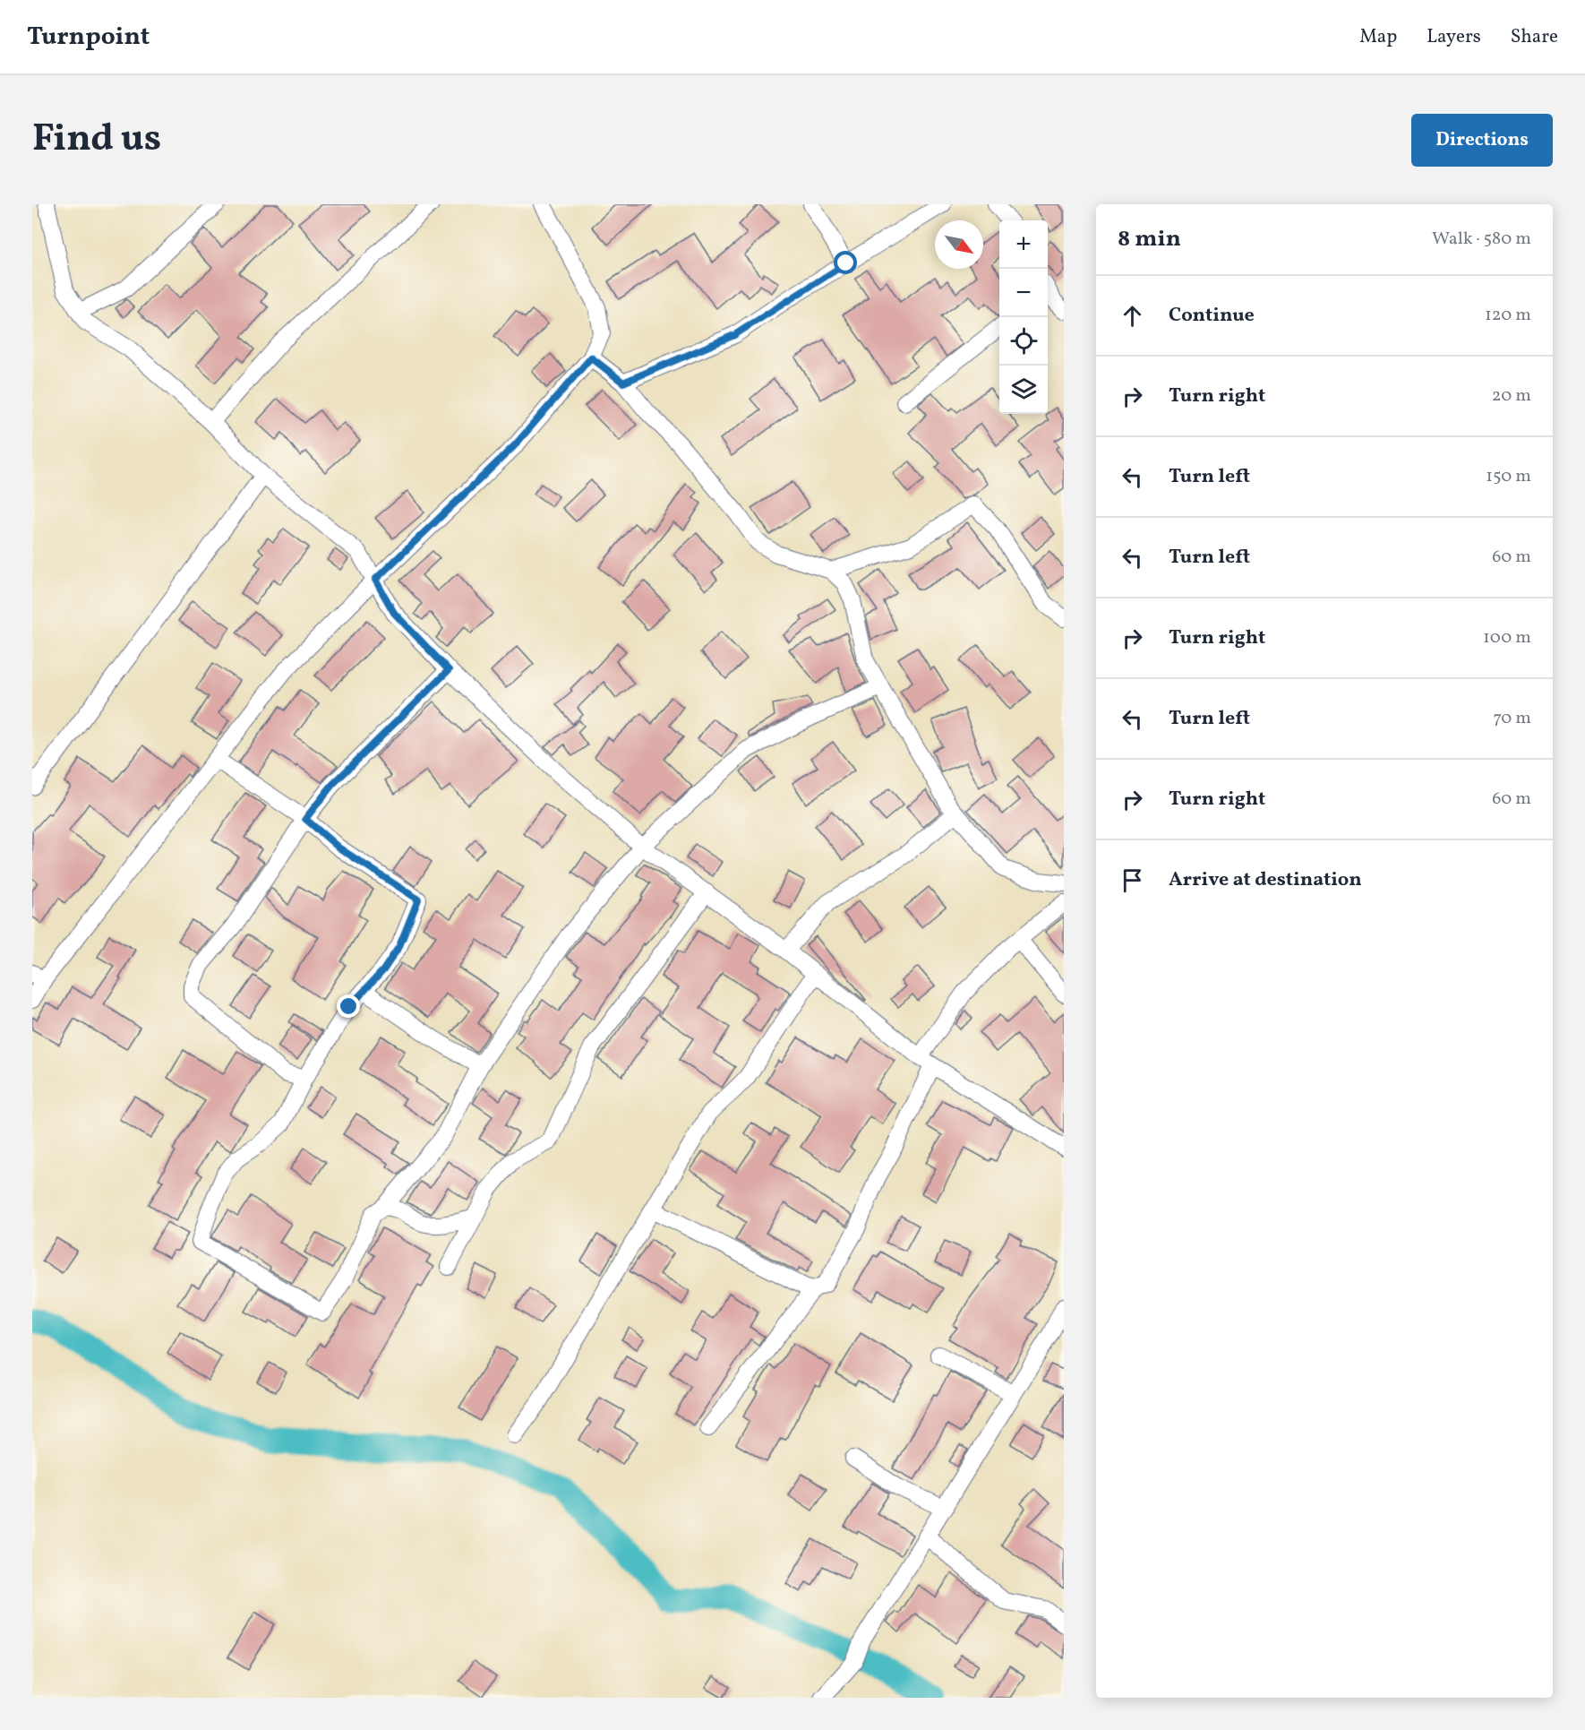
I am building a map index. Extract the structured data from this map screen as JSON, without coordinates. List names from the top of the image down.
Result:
{
  "north": "bottom right",
  "page": {
    "header": "Turnpoint",
    "nav": ["Map", "Layers", "Share"],
    "title": "Find us",
    "buttons": "Directions",
    "heading": ["8 min", "Walk · 580 m"],
    "map_buttons": ["+", "−"],
    "list": [
      ["Continue", "120 m"],
      ["Turn right", "20 m"],
      ["Turn left", "150 m"],
      ["Turn left", "60 m"],
      ["Turn right", "100 m"],
      ["Turn left", "70 m"],
      ["Turn right", "60 m"],
      "Arrive at destination"
    ]
  }
}
